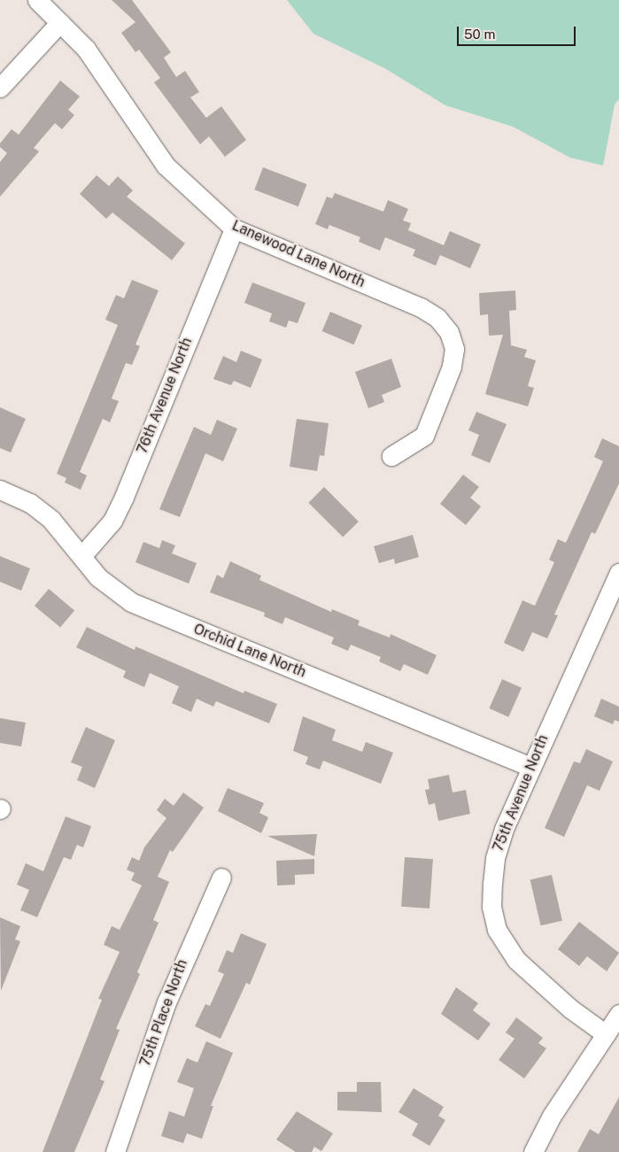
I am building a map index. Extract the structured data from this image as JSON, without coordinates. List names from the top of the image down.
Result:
{
  "streets": {
    "street": [
      "Lanewood Lane North",
      "76th Avenue North",
      "Orchid Lane North",
      "75th Avenue North",
      "75th Place North"
    ]
  },
  "crossings": [
    ["Lanewood Lane North", "76th Avenue North"],
    ["76th Avenue North", "Orchid Lane North"],
    ["Orchid Lane North", "75th Avenue North"]
  ],
  "scale_bar": "50 m"
}
